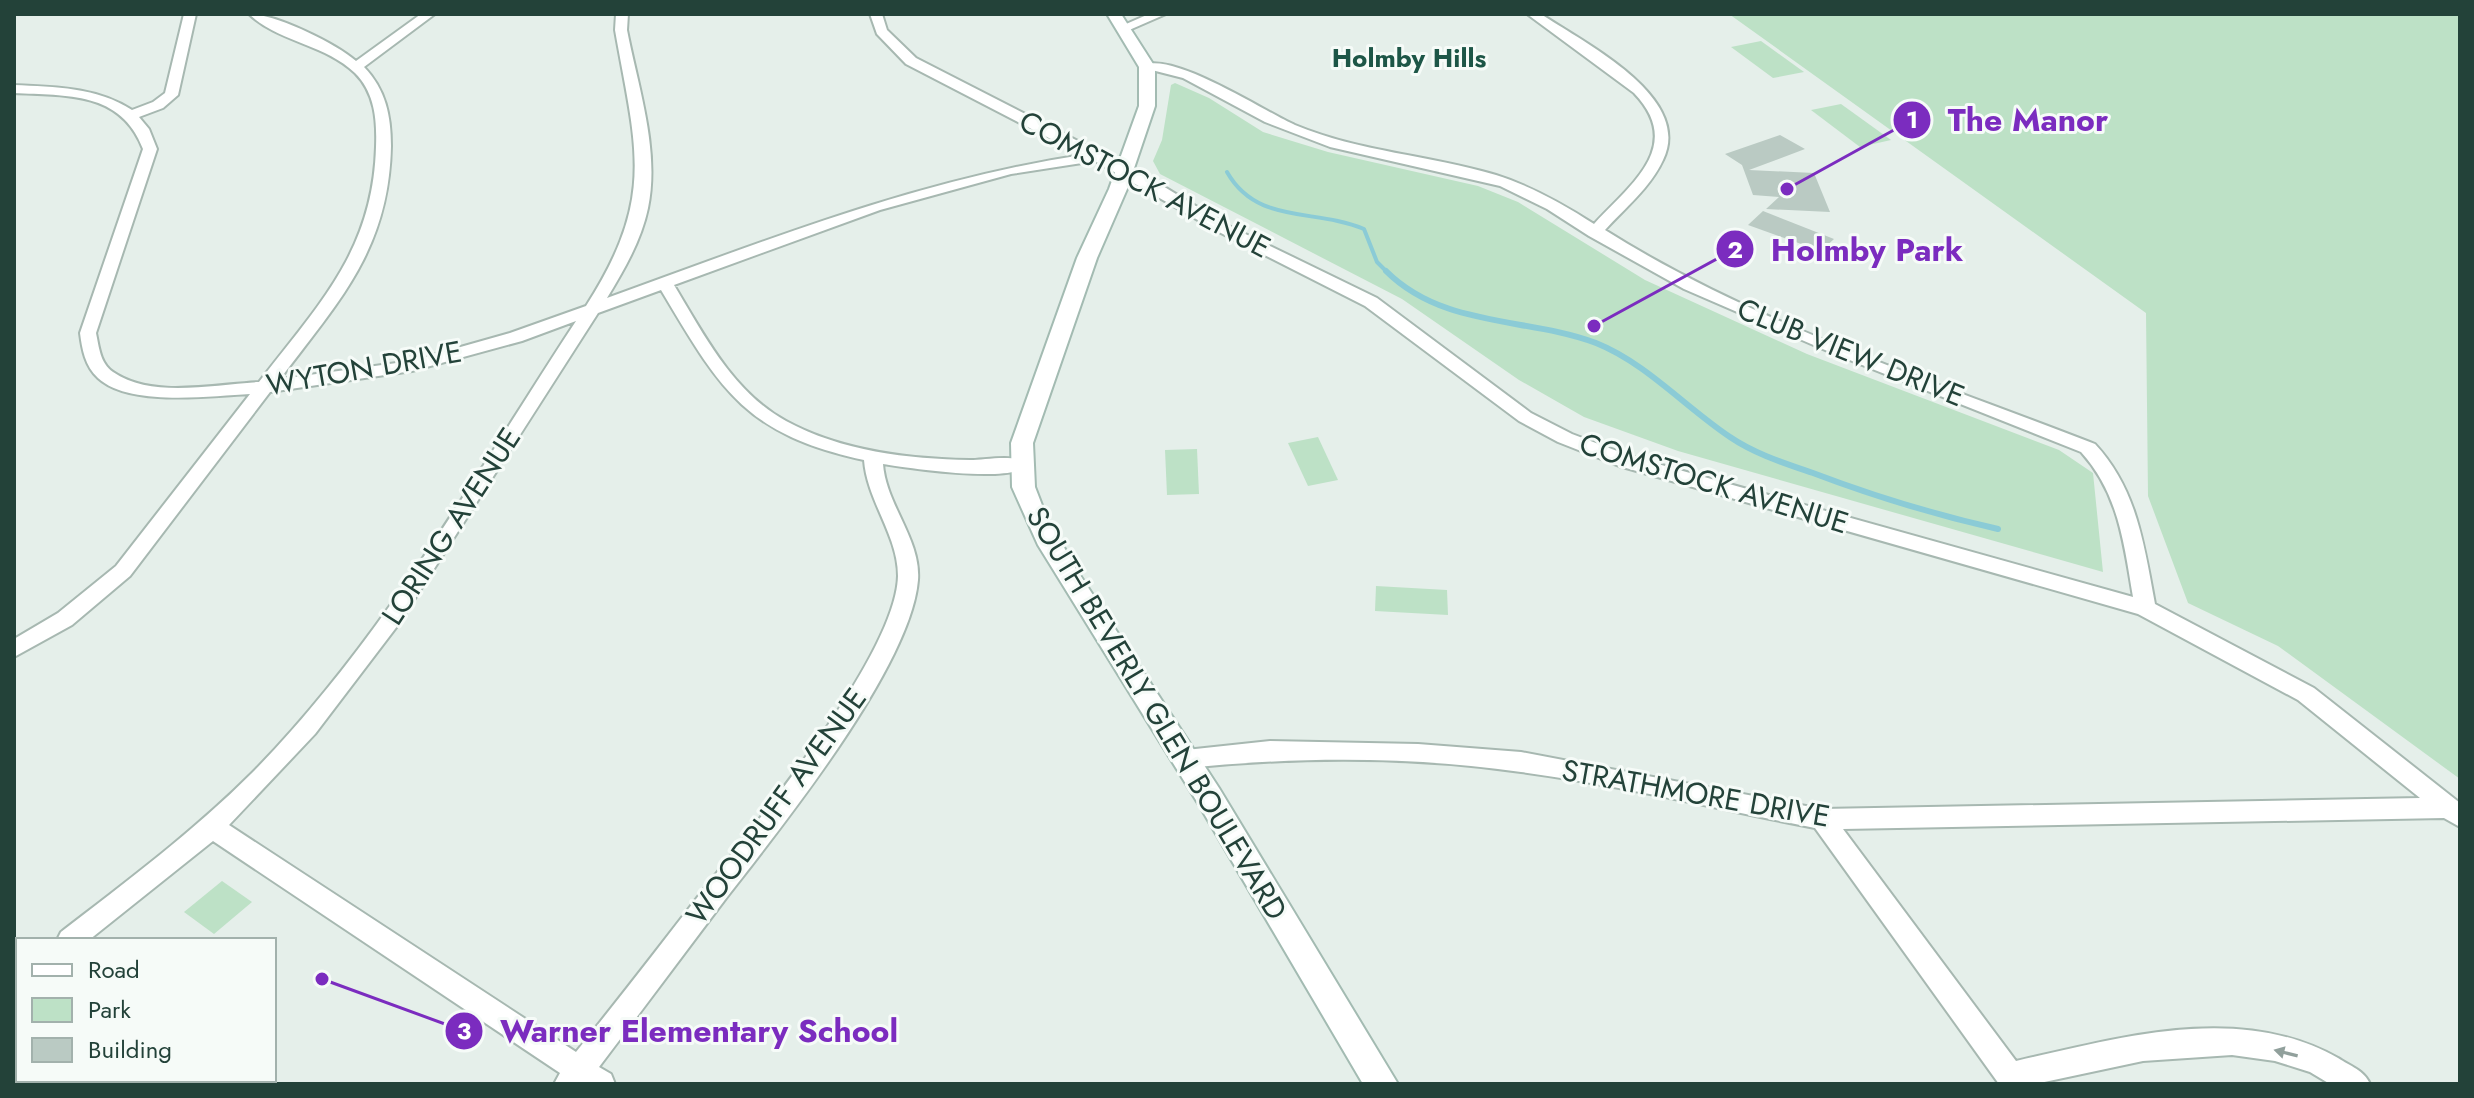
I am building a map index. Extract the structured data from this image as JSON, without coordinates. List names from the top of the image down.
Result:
{
  "streets": {
    "main road": ["SOUTH BEVERLY GLEN BOULEVARD"],
    "street": [
      "COMSTOCK AVENUE",
      "CLUB VIEW DRIVE",
      "WYTON DRIVE",
      "LORING AVENUE",
      "STRATHMORE DRIVE",
      "WOODRUFF AVENUE"
    ]
  },
  "crossings": [
    ["COMSTOCK AVENUE", "CLUB VIEW DRIVE"],
    ["COMSTOCK AVENUE", "WYTON DRIVE"],
    ["COMSTOCK AVENUE", "STRATHMORE DRIVE"],
    ["WYTON DRIVE", "LORING AVENUE"],
    ["SOUTH BEVERLY GLEN BOULEVARD", "STRATHMORE DRIVE"]
  ],
  "districts": ["Holmby Hills"],
  "places": ["The Manor", "Holmby Park", "Warner Elementary School"],
  "legend": ["Road", "Park", "Building"]
}
